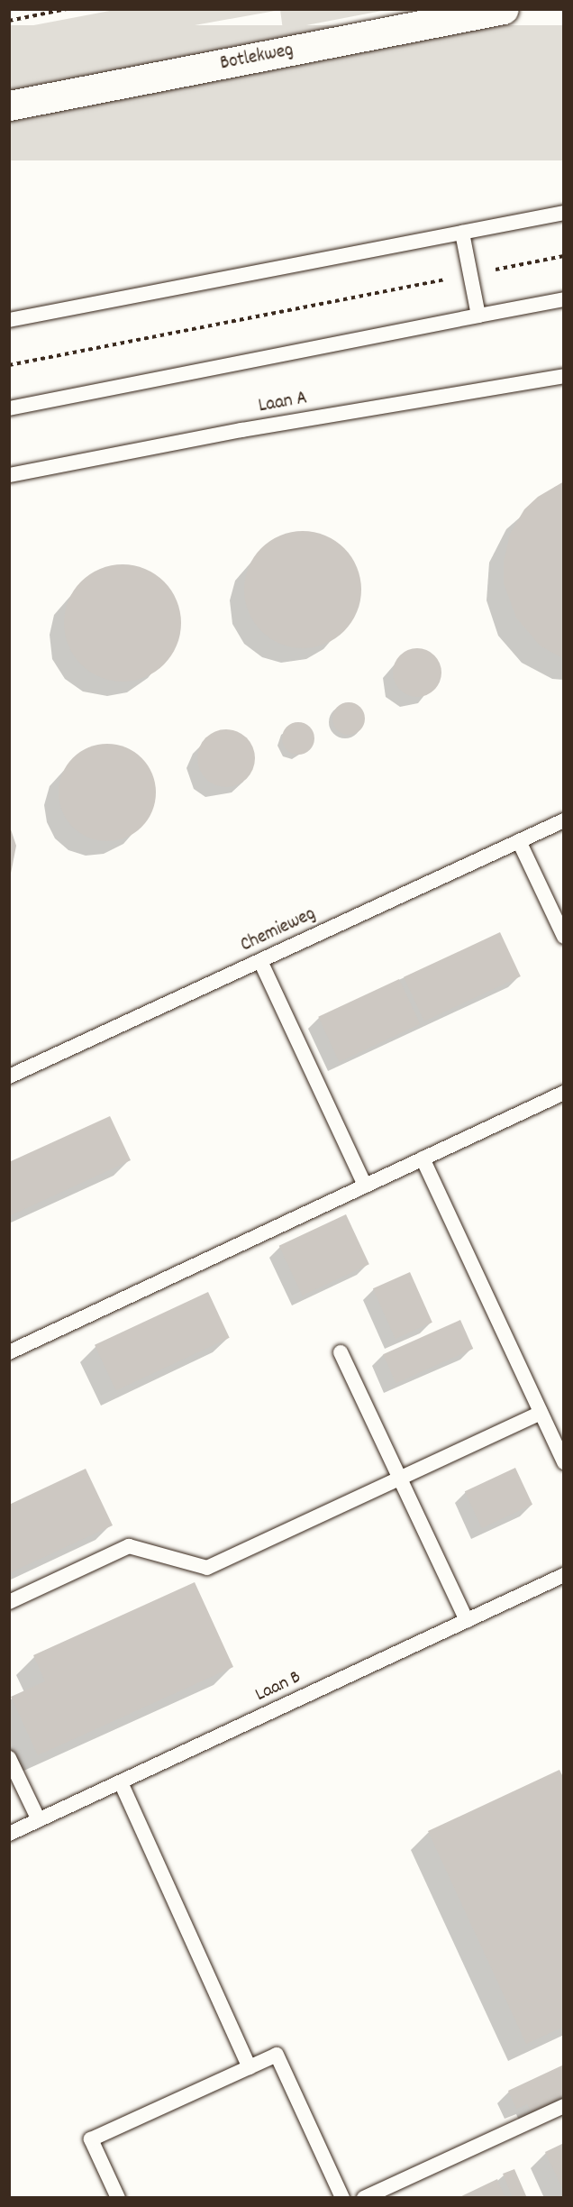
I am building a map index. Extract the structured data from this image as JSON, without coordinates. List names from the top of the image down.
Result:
{
  "streets": {
    "main road": ["Botlekweg"],
    "lane": ["Laan A", "Chemieweg", "Laan B"]
  }
}
